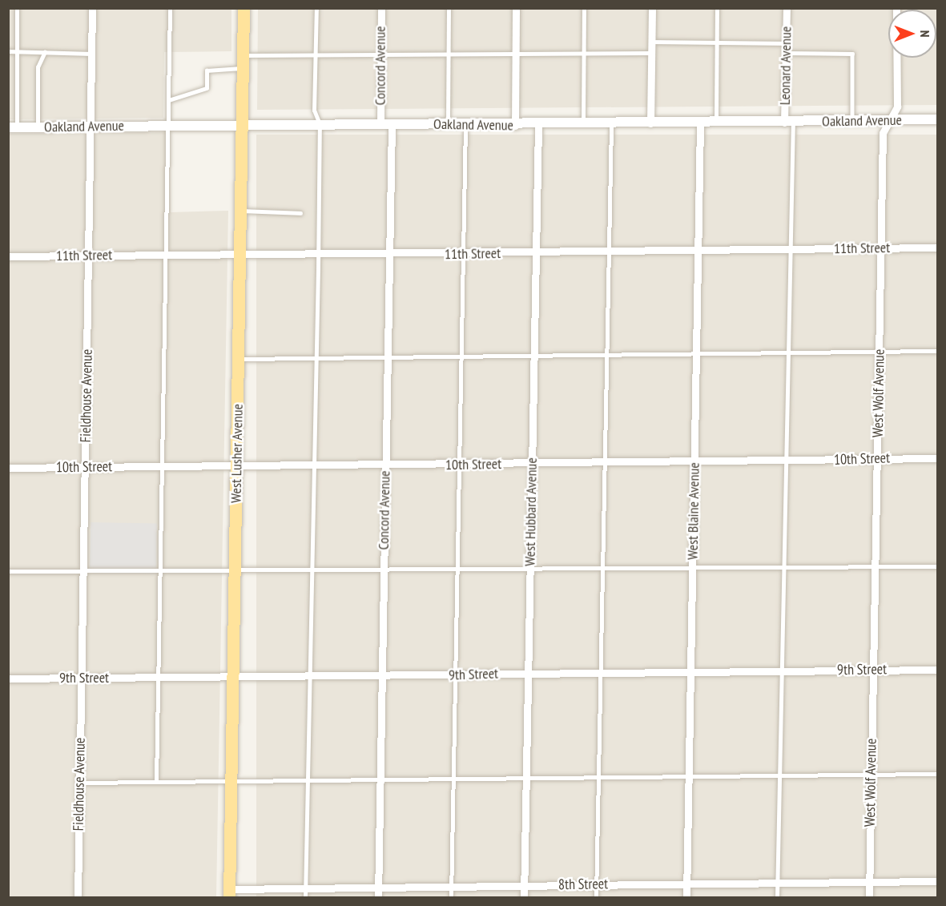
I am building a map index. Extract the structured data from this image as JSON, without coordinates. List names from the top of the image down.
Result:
{
  "streets": {
    "main road": ["West Lusher Avenue"],
    "street": [
      "Concord Avenue",
      "Leonard Avenue",
      "Oakland Avenue",
      "11th Street",
      "West Wolf Avenue",
      "Fieldhouse Avenue",
      "10th Street",
      "West Blaine Avenue",
      "West Hubbard Avenue",
      "9th Street",
      "8th Street"
    ]
  },
  "crossings": [
    ["Concord Avenue", "Oakland Avenue"],
    ["Concord Avenue", "11th Street"],
    ["Concord Avenue", "10th Street"],
    ["Concord Avenue", "9th Street"],
    ["Concord Avenue", "8th Street"],
    ["Leonard Avenue", "Oakland Avenue"],
    ["Oakland Avenue", "West Wolf Avenue"],
    ["Oakland Avenue", "Fieldhouse Avenue"],
    ["Oakland Avenue", "West Lusher Avenue"],
    ["Oakland Avenue", "West Blaine Avenue"],
    ["Oakland Avenue", "West Hubbard Avenue"],
    ["11th Street", "West Wolf Avenue"],
    ["11th Street", "Fieldhouse Avenue"],
    ["11th Street", "West Lusher Avenue"],
    ["11th Street", "West Blaine Avenue"],
    ["11th Street", "West Hubbard Avenue"],
    ["West Wolf Avenue", "10th Street"],
    ["West Wolf Avenue", "9th Street"],
    ["West Wolf Avenue", "8th Street"],
    ["Fieldhouse Avenue", "10th Street"],
    ["Fieldhouse Avenue", "9th Street"],
    ["West Lusher Avenue", "10th Street"],
    ["West Lusher Avenue", "9th Street"],
    ["West Lusher Avenue", "8th Street"],
    ["10th Street", "West Blaine Avenue"],
    ["10th Street", "West Hubbard Avenue"],
    ["West Blaine Avenue", "9th Street"],
    ["West Blaine Avenue", "8th Street"],
    ["West Hubbard Avenue", "9th Street"],
    ["West Hubbard Avenue", "8th Street"]
  ],
  "north": "right"
}
